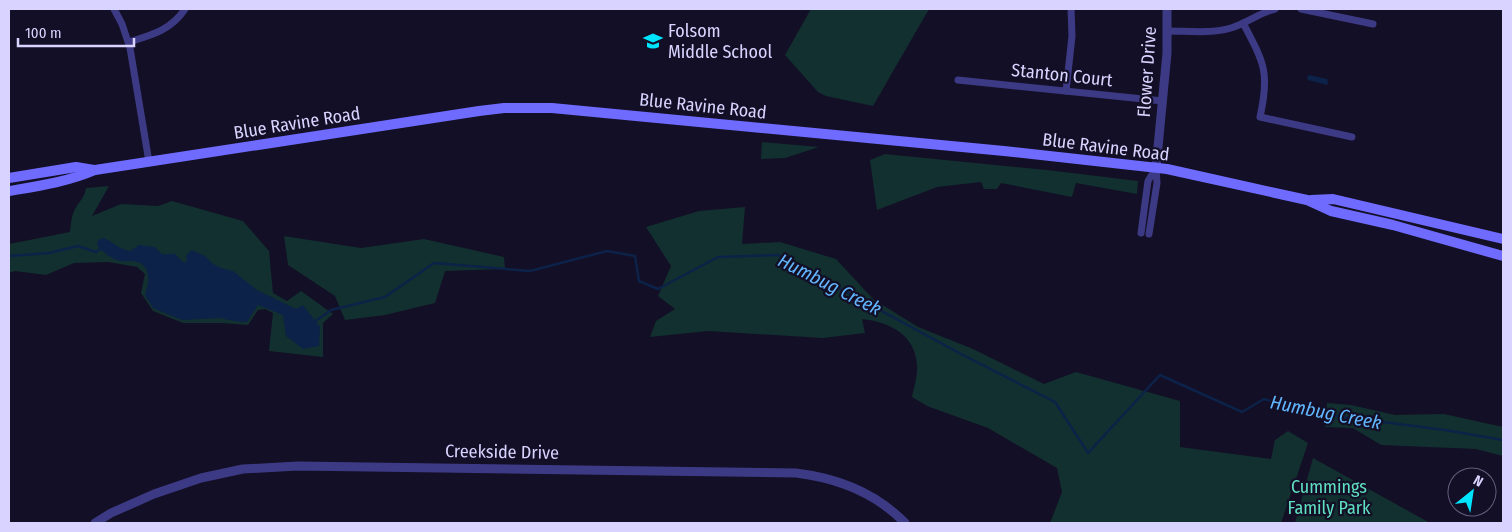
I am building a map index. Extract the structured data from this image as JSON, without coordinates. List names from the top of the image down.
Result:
{
  "streets": {
    "main road": ["Blue Ravine Road"],
    "street": ["Flower Drive", "Stanton Court", "Creekside Drive"]
  },
  "crossings": [
    ["Flower Drive", "Stanton Court"],
    ["Flower Drive", "Blue Ravine Road"]
  ],
  "water": ["Humbug Creek"],
  "parks": ["Cummings Family Park"],
  "places": {
    "school or university": ["Folsom Middle School"]
  },
  "scale_bar": "100 m",
  "north": "top right"
}
